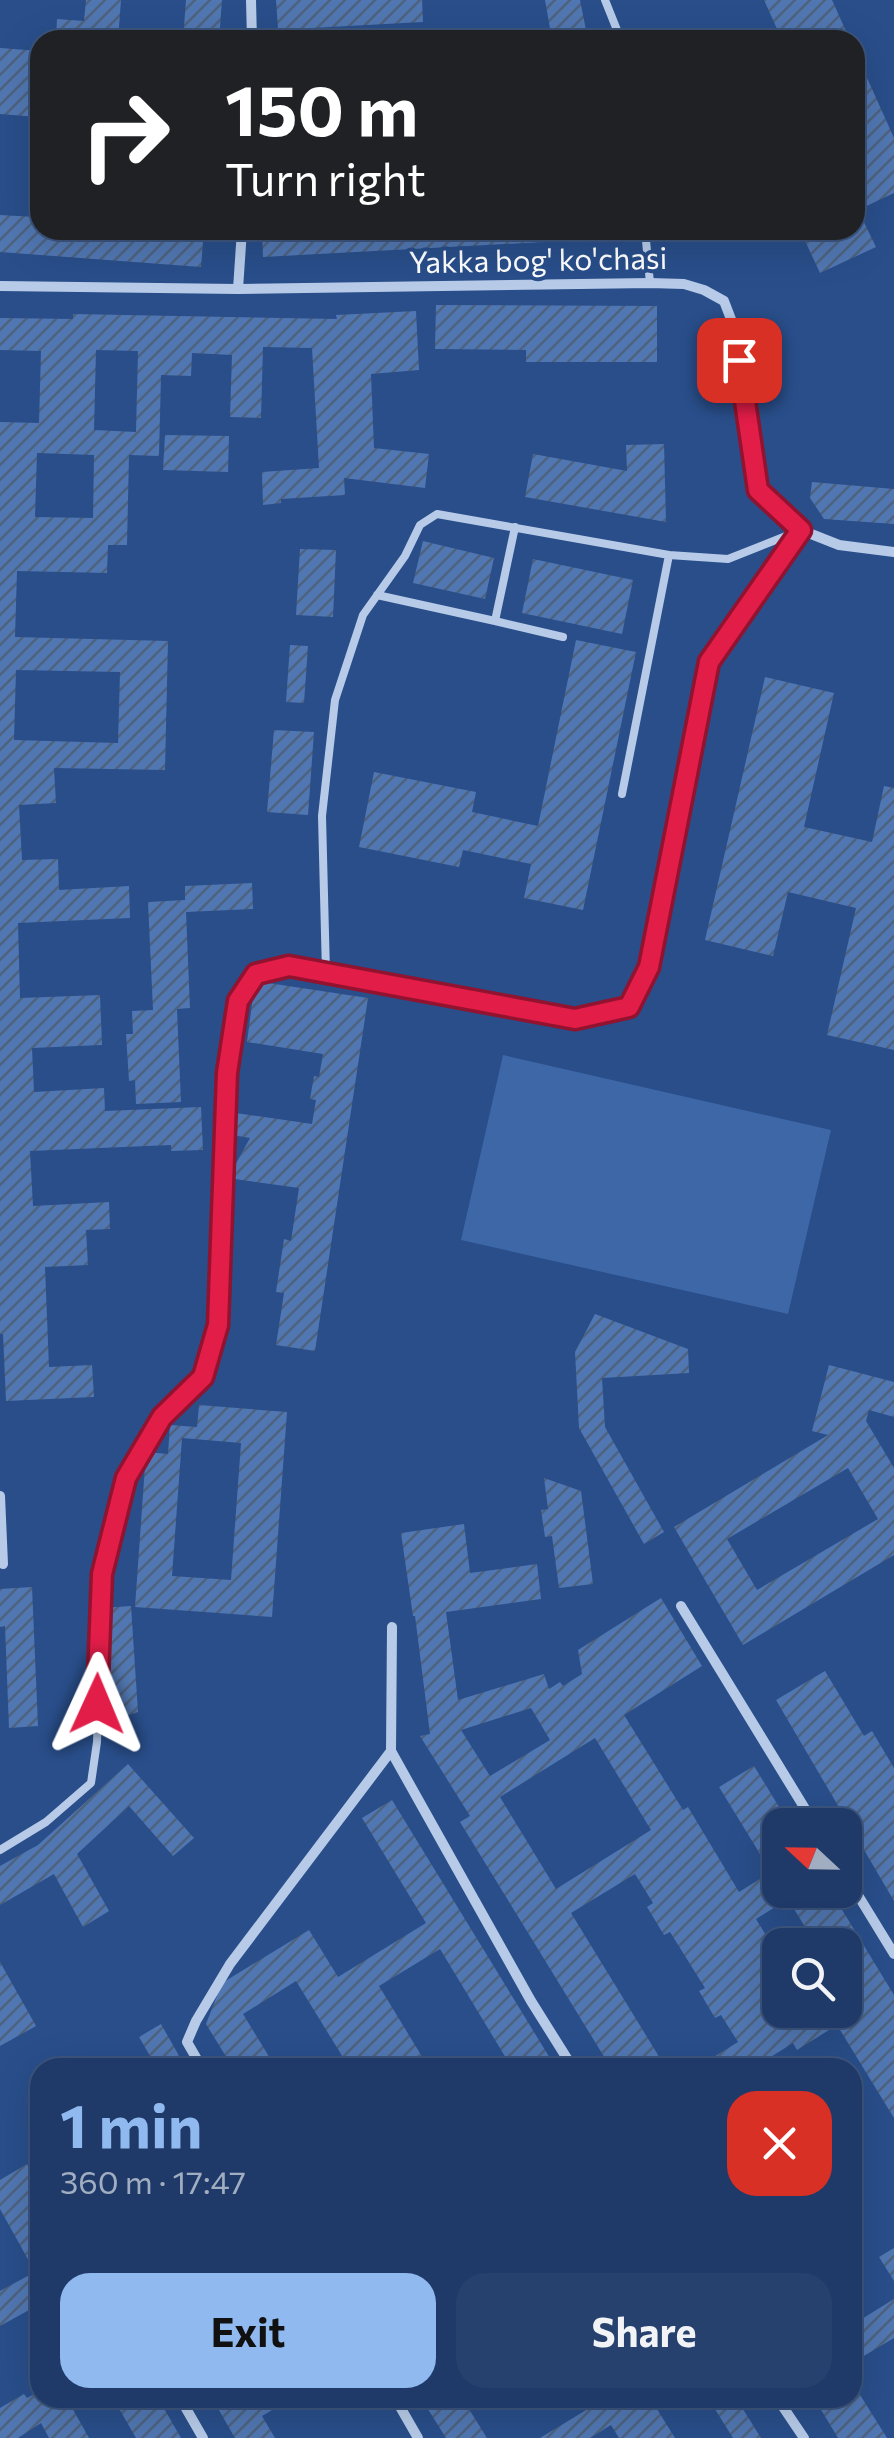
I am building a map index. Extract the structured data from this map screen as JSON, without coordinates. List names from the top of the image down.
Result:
{
  "streets": {
    "street": ["Yakka bog' ko'chasi"]
  },
  "north": "left",
  "page": {
    "turn": ["150 m", "Turn right"],
    "heading": ["1 min", "360 m · 17:47"],
    "buttons": ["Exit", "Share"]
  }
}
